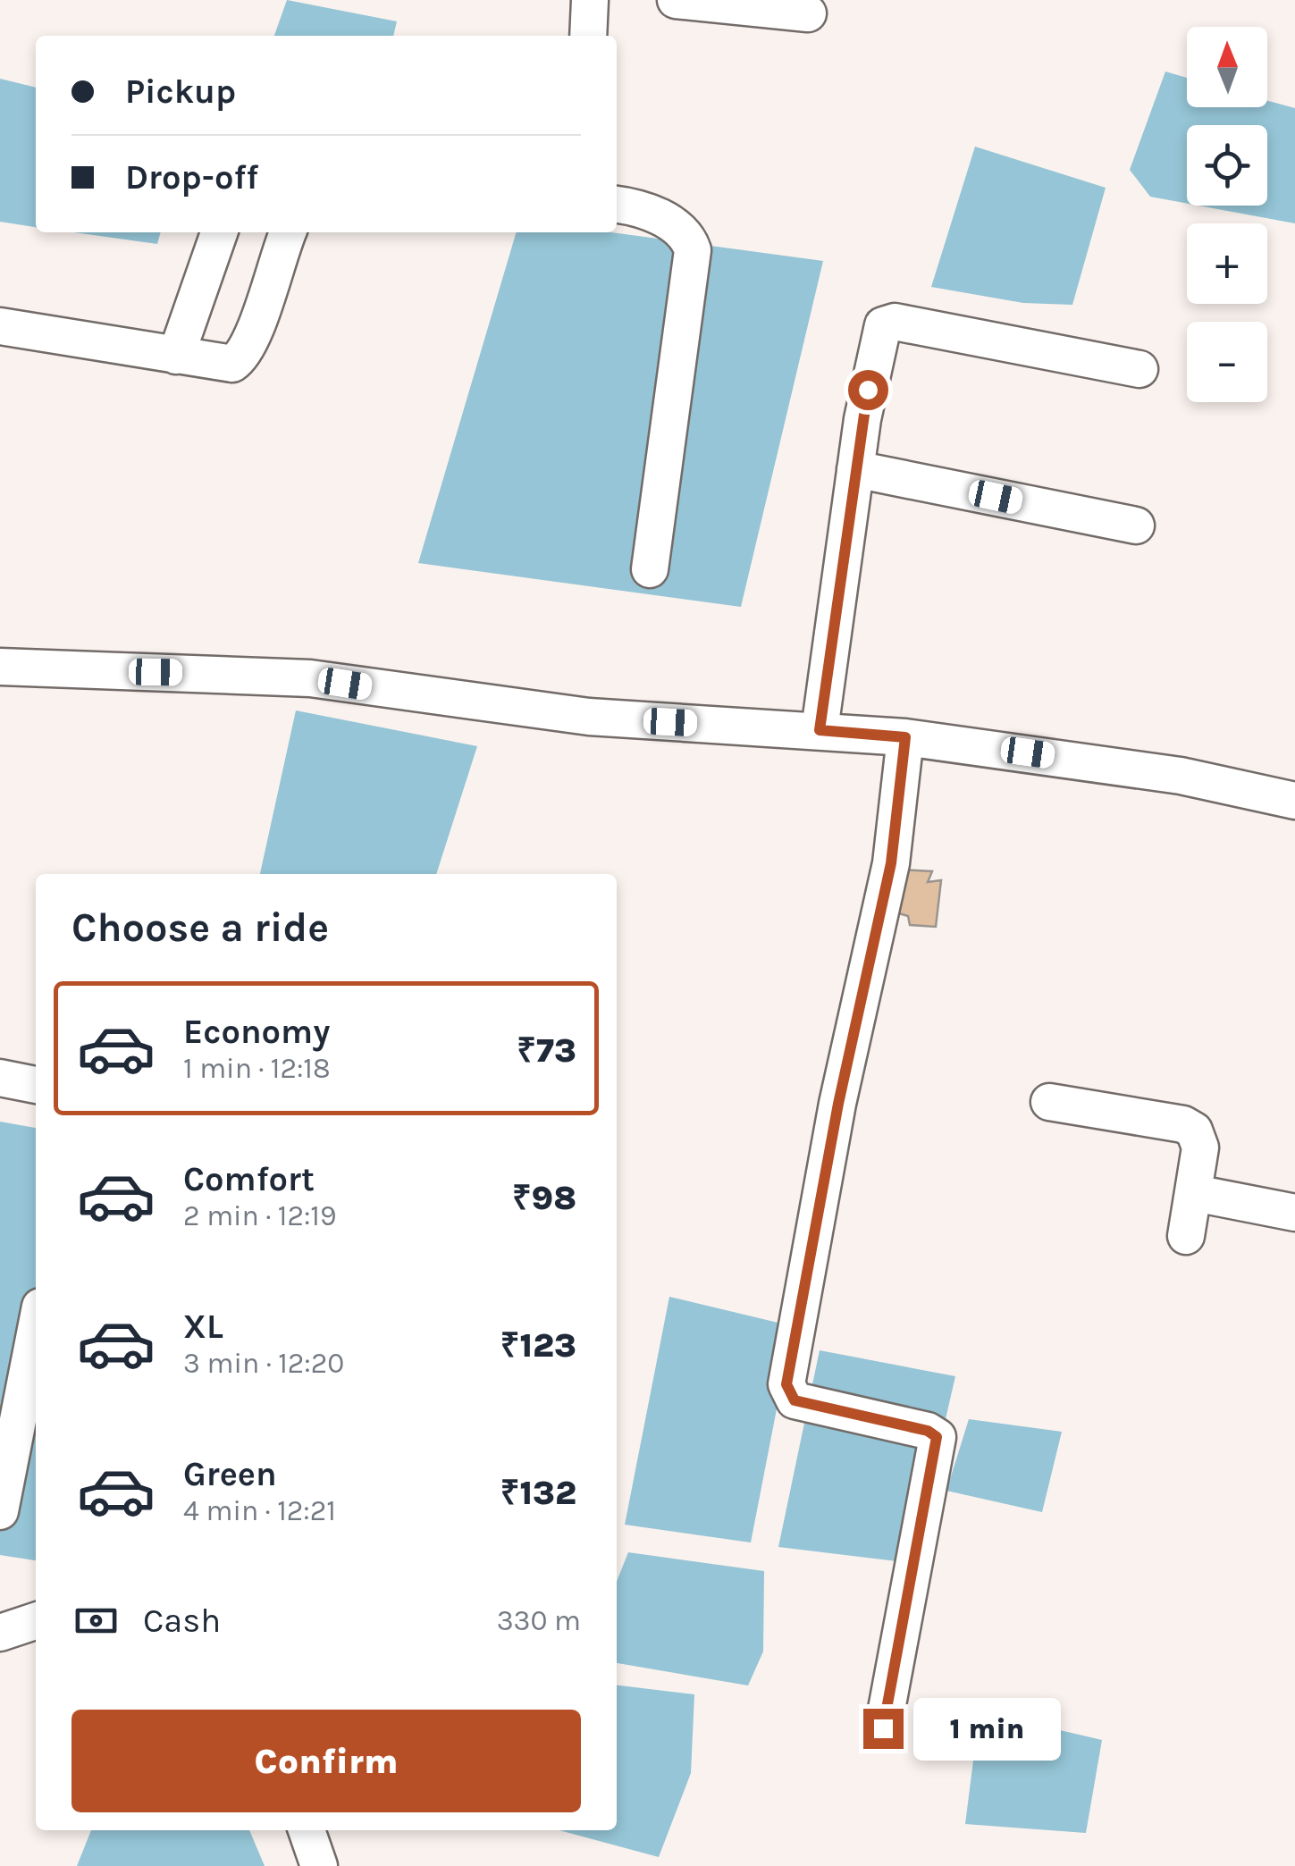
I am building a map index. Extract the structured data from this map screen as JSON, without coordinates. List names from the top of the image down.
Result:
{
  "north": "top",
  "page": {
    "map_buttons": ["+", "−"],
    "banner": ["Pickup", "Drop-off"],
    "heading": "Choose a ride",
    "list": [
      {
        "name": "Economy",
        "note": "1 min · 12:18",
        "value": "₹73"
      },
      {
        "name": "Comfort",
        "note": "2 min · 12:19",
        "value": "₹98"
      },
      {
        "name": "XL",
        "note": "3 min · 12:20",
        "value": "₹123"
      },
      {
        "name": "Green",
        "note": "4 min · 12:21",
        "value": "₹132"
      }
    ],
    "pay": ["Cash", "330 m"],
    "buttons": "Confirm",
    "bubble": "1 min"
  }
}
